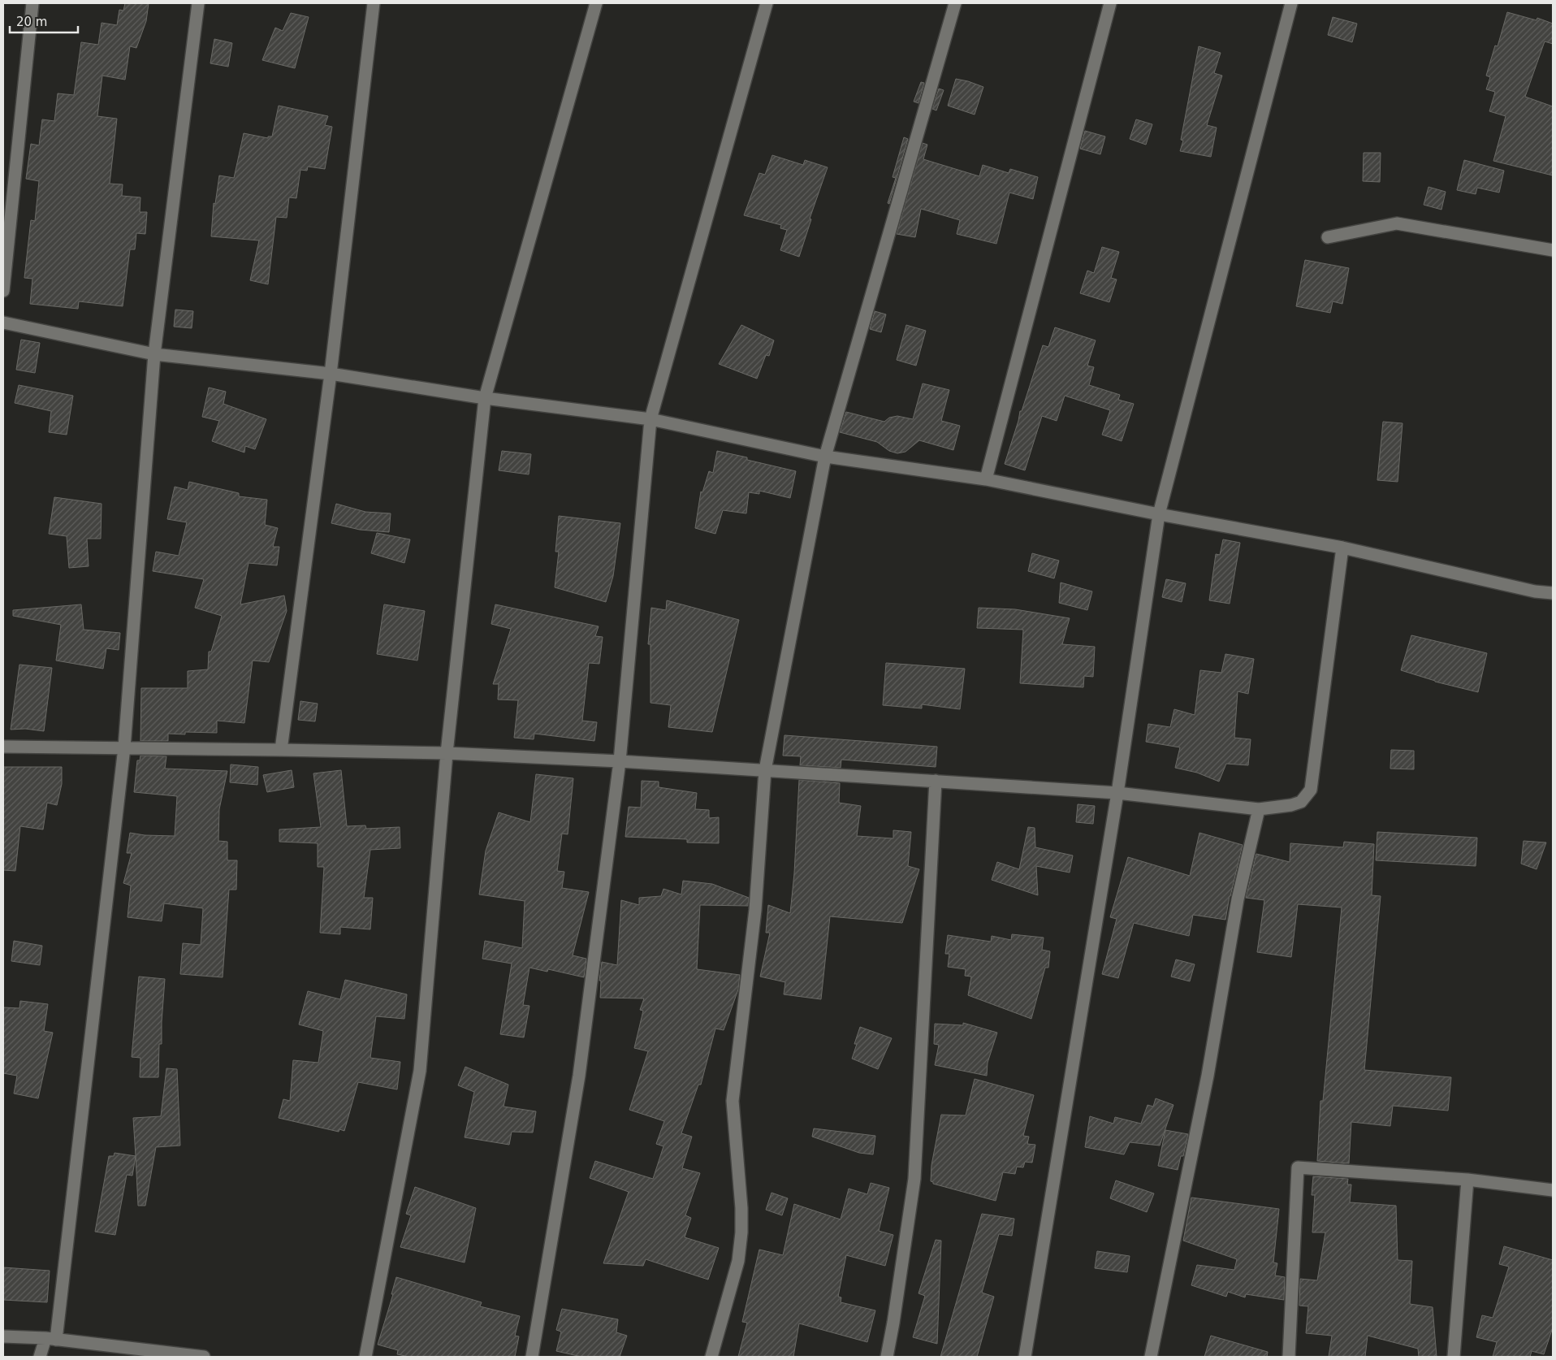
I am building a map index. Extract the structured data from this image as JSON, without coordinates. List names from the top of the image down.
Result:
{
  "scale_bar": "20 m"
}
